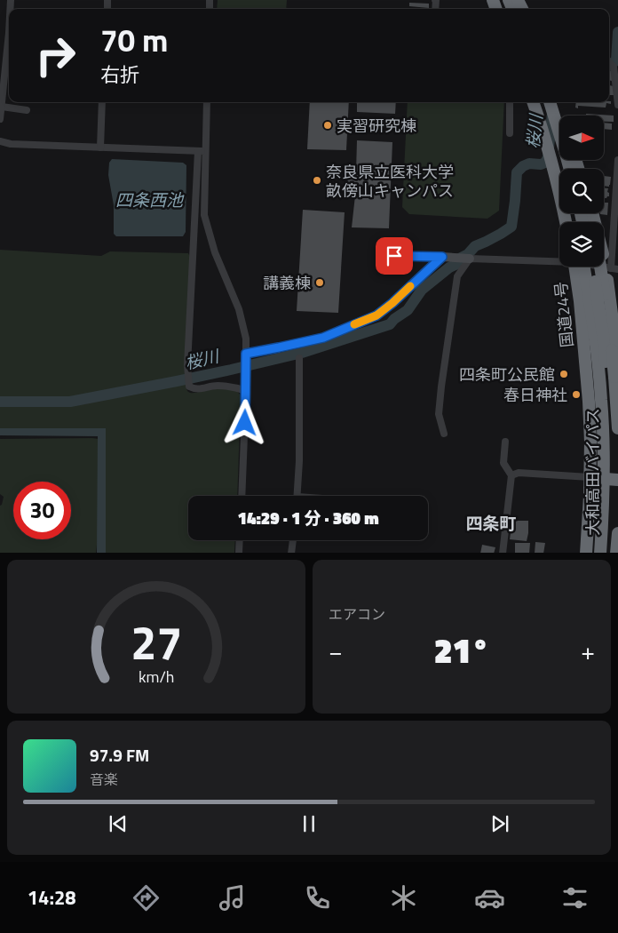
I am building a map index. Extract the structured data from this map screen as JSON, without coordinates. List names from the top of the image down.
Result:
{
  "streets": {
    "highway": ["国道24号", "大和高田バイパス"]
  },
  "districts": ["四条町"],
  "water": ["桜川", "四条西池"],
  "places": [
    "実習研究棟",
    "奈良県立医科大学 畝傍山キャンパス",
    "講義棟",
    "四条町公民館",
    "春日神社"
  ],
  "north": "right",
  "page": {
    "turn": ["70 m", "右折"],
    "limit": "30",
    "trip": "14:29 · 1 分 · 360 m",
    "tile": "エアコン",
    "heat": ["−", "21°", "+"],
    "song": ["97.9 FM", "音楽"],
    "tabs": "14:28",
    "gauge": ["27", "km/h"]
  }
}
